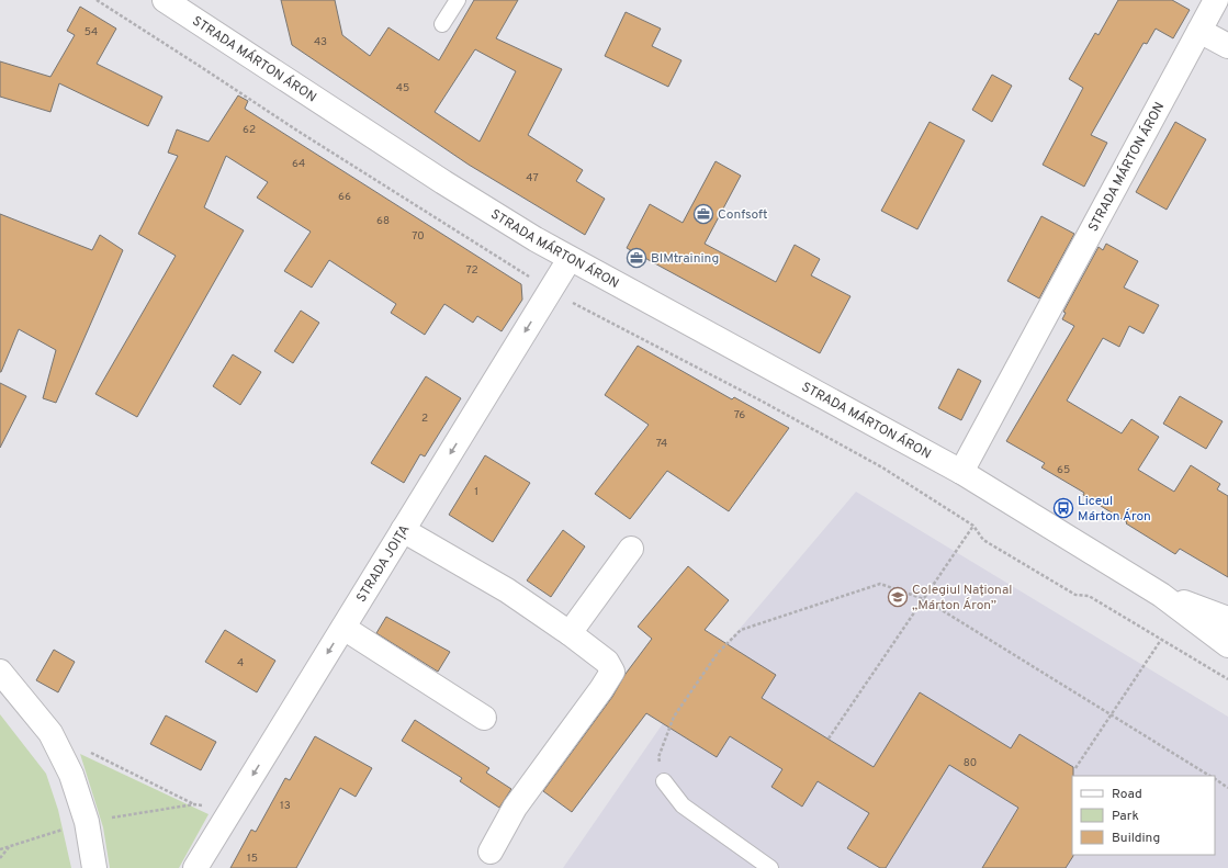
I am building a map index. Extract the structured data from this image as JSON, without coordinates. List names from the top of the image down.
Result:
{
  "streets": {
    "street": ["STRADA MÁRTON ÁRON", "STRADA JOIȚA"]
  },
  "crossings": [
    ["STRADA MÁRTON ÁRON", "STRADA JOIȚA"]
  ],
  "one_way": ["STRADA JOIȚA"],
  "places": {
    "office": ["Confsoft", "BIMtraining"],
    "bus stop": ["Liceul Márton Áron"],
    "school or university": ["Colegiul Național „Márton Áron”"]
  },
  "house_numbers": [
    "54",
    "43",
    "45",
    "62",
    "64",
    "47",
    "66",
    "68",
    "70",
    "72",
    "76",
    "2",
    "74",
    "65",
    "1",
    "4",
    "80",
    "13",
    "15"
  ],
  "legend": ["Road", "Park", "Building"]
}
